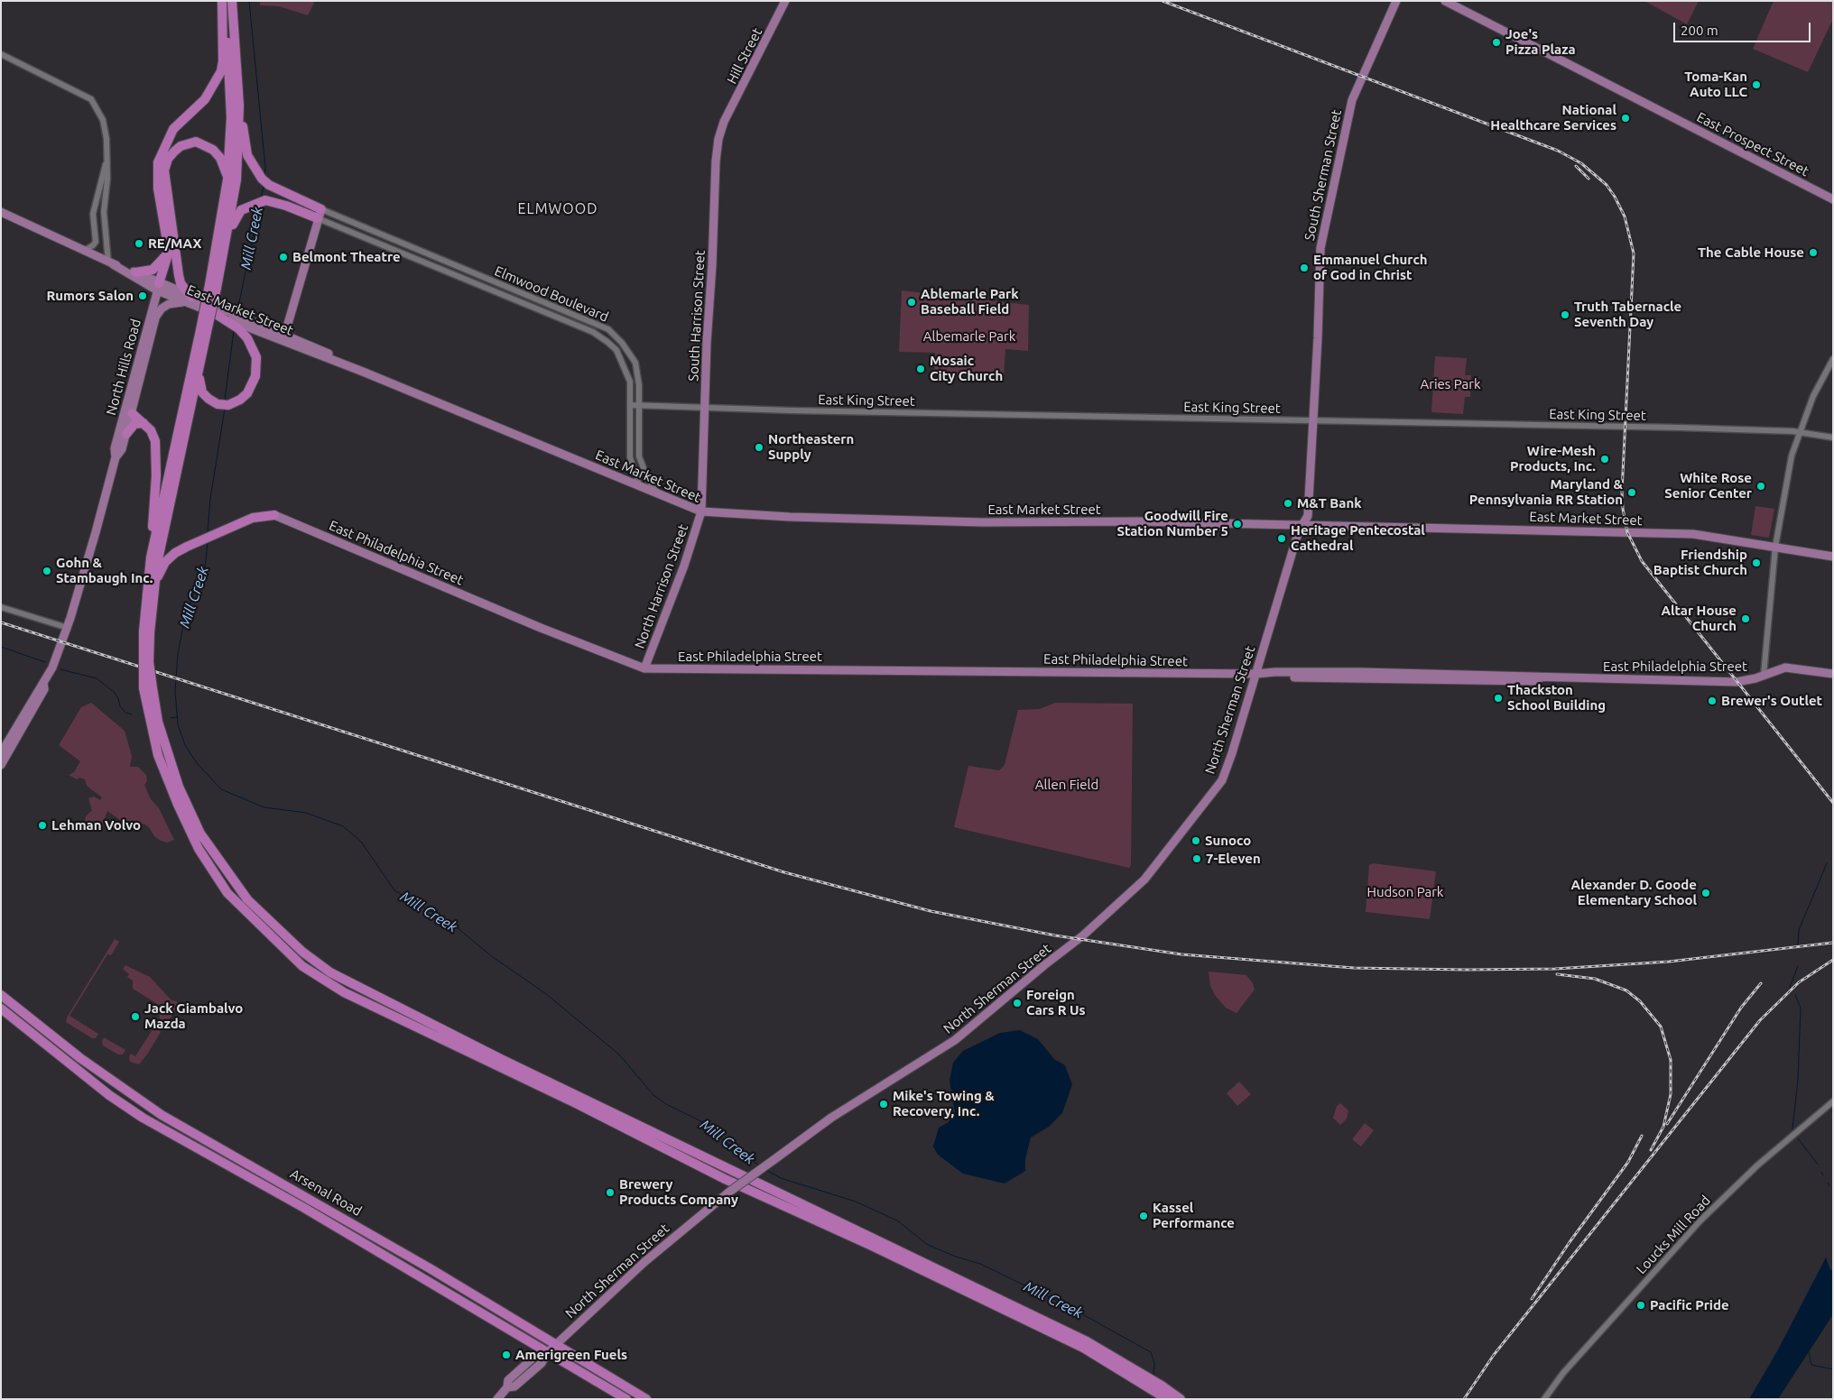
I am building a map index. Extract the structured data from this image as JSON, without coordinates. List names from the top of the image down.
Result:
{
  "streets": {
    "highway": ["Arsenal Road"],
    "main road": [
      "Hill Street",
      "East Prospect Street",
      "South Sherman Street",
      "East Market Street",
      "South Harrison Street",
      "North Hills Road",
      "East Philadelphia Street",
      "North Harrison Street",
      "North Sherman Street"
    ],
    "street": ["Elmwood Boulevard", "East King Street", "Loucks Mill Road"]
  },
  "crossings": [
    ["Hill Street", "South Harrison Street"],
    ["South Sherman Street", "East Market Street"],
    ["South Sherman Street", "East King Street"],
    ["South Sherman Street", "North Sherman Street"],
    ["Elmwood Boulevard", "East Market Street"],
    ["Elmwood Boulevard", "East King Street"],
    ["East Market Street", "South Harrison Street"],
    ["East Market Street", "North Hills Road"],
    ["East Market Street", "North Harrison Street"],
    ["East Market Street", "North Sherman Street"],
    ["South Harrison Street", "East King Street"],
    ["South Harrison Street", "North Harrison Street"],
    ["East Philadelphia Street", "North Harrison Street"],
    ["East Philadelphia Street", "North Sherman Street"],
    ["North Sherman Street", "Arsenal Road"]
  ],
  "districts": ["ELMWOOD"],
  "water": ["Mill Creek"],
  "parks": [
    "Albemarle Park",
    "Aries Park",
    "Allen Field",
    "Hudson Park"
  ],
  "places": [
    "Joe's Pizza Plaza",
    "Toma-Kan Auto LLC",
    "National Healthcare Services",
    "RE/MAX",
    "The Cable House",
    "Belmont Theatre",
    "Emmanuel Church of God in Christ",
    "Rumors Salon",
    "Ablemarle Park Baseball Field",
    "Truth Tabernacle Seventh Day",
    "Mosaic City Church",
    "Northeastern Supply",
    "Wire-Mesh Products, Inc.",
    "White Rose Senior Center",
    "Maryland & Pennsylvania RR Station",
    "M&T Bank",
    "Goodwill Fire Station Number 5",
    "Heritage Pentecostal Cathedral",
    "Friendship Baptist Church",
    "Gohn & Stambaugh Inc.",
    "Altar House Church",
    "Thackston School Building",
    "Brewer's Outlet",
    "Lehman Volvo",
    "Sunoco",
    "7-Eleven",
    "Alexander D. Goode Elementary School",
    "Foreign Cars R Us",
    "Jack Giambalvo Mazda",
    "Mike's Towing & Recovery, Inc.",
    "Brewery Products Company",
    "Kassel Performance",
    "Pacific Pride",
    "Amerigreen Fuels"
  ],
  "scale_bar": "200 m"
}
